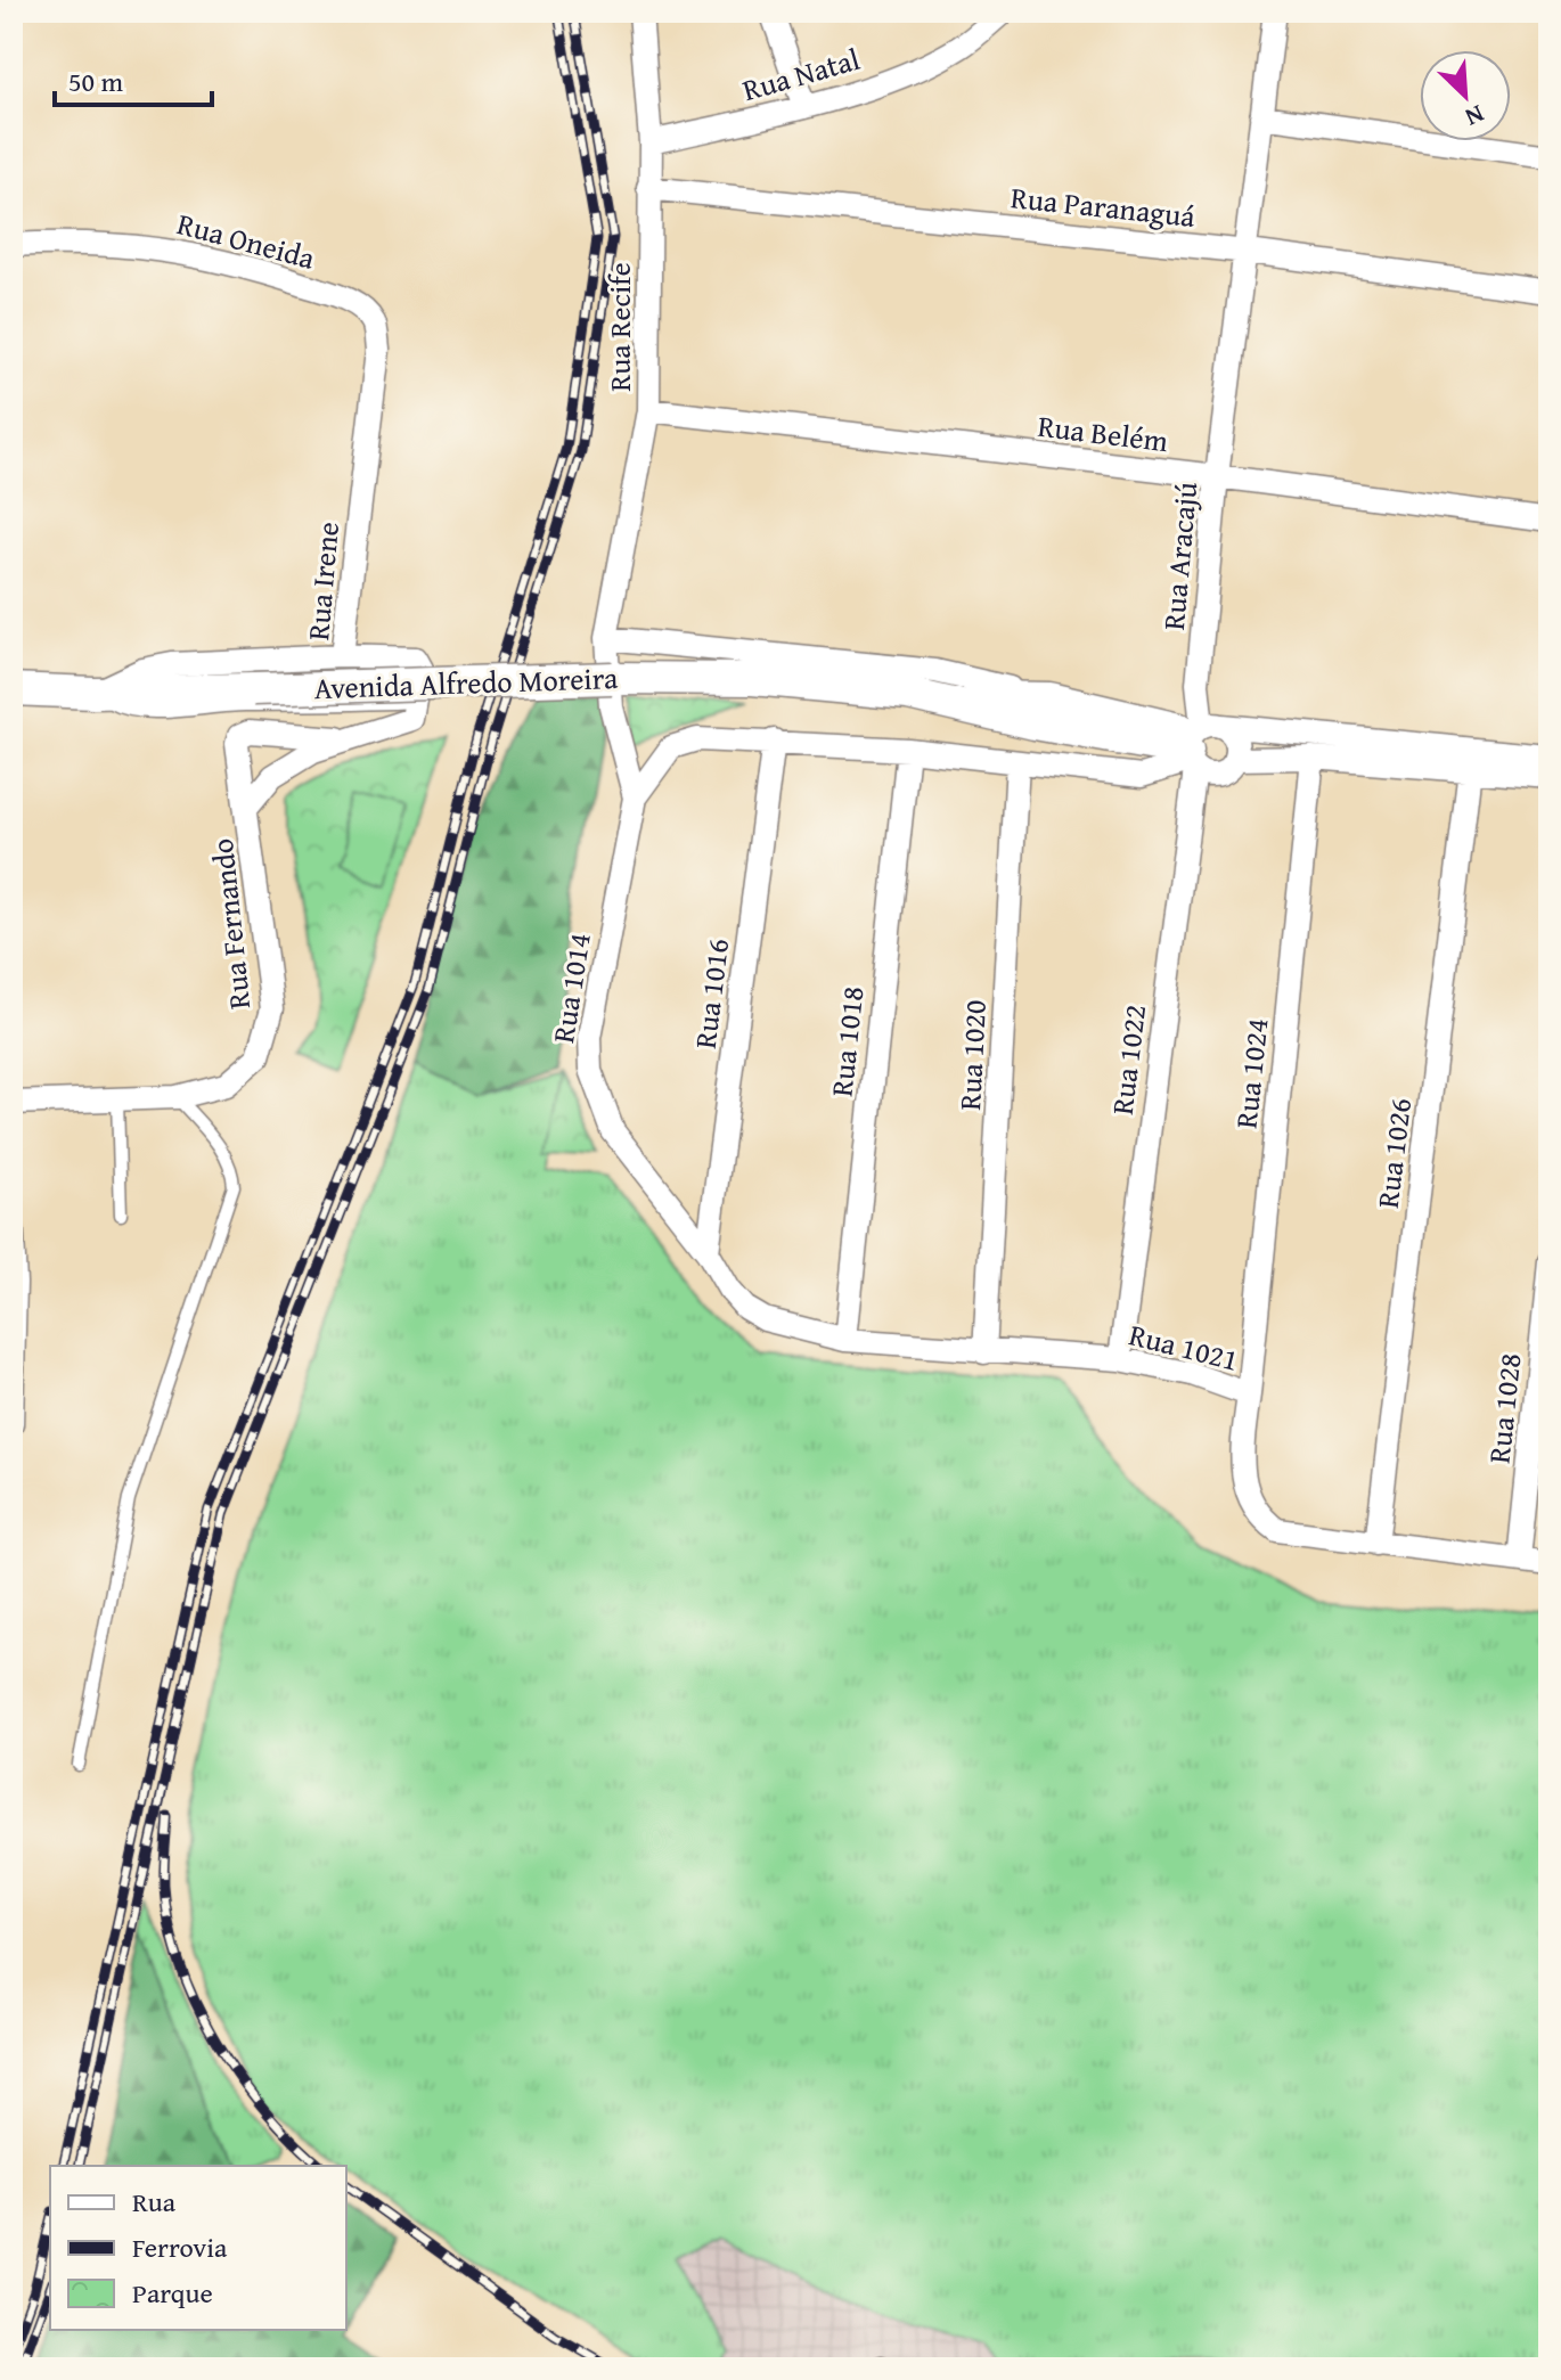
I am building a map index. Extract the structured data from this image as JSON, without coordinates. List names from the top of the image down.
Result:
{
  "streets": {
    "street": [
      "Rua Natal",
      "Rua Paranaguá",
      "Rua Oneida",
      "Rua Recife",
      "Rua Belém",
      "Rua Aracajú",
      "Rua Irene",
      "Avenida Alfredo Moreira",
      "Rua Fernando",
      "Rua 1014",
      "Rua 1016",
      "Rua 1018",
      "Rua 1020",
      "Rua 1022",
      "Rua 1024",
      "Rua 1026",
      "Rua 1021",
      "Rua 1028"
    ]
  },
  "crossings": [
    ["Rua Natal", "Rua Recife"],
    ["Rua Paranaguá", "Rua Recife"],
    ["Rua Paranaguá", "Rua Aracajú"],
    ["Rua Oneida", "Rua Irene"],
    ["Rua Recife", "Rua Belém"],
    ["Rua Recife", "Avenida Alfredo Moreira"],
    ["Rua Recife", "Rua 1014"],
    ["Rua Belém", "Rua Aracajú"],
    ["Rua Aracajú", "Avenida Alfredo Moreira"],
    ["Rua Aracajú", "Rua 1022"],
    ["Avenida Alfredo Moreira", "Rua 1014"],
    ["Avenida Alfredo Moreira", "Rua 1016"],
    ["Avenida Alfredo Moreira", "Rua 1018"],
    ["Avenida Alfredo Moreira", "Rua 1020"],
    ["Avenida Alfredo Moreira", "Rua 1022"],
    ["Rua 1014", "Rua 1016"],
    ["Rua 1014", "Rua 1018"],
    ["Rua 1014", "Rua 1021"],
    ["Rua 1018", "Rua 1021"],
    ["Rua 1020", "Rua 1021"],
    ["Rua 1022", "Rua 1021"],
    ["Rua 1024", "Rua 1021"],
    ["Rua 1026", "Rua 1021"],
    ["Rua 1021", "Rua 1028"]
  ],
  "legend": ["Rua", "Ferrovia", "Parque"],
  "scale_bar": "50 m",
  "north": "bottom right"
}
